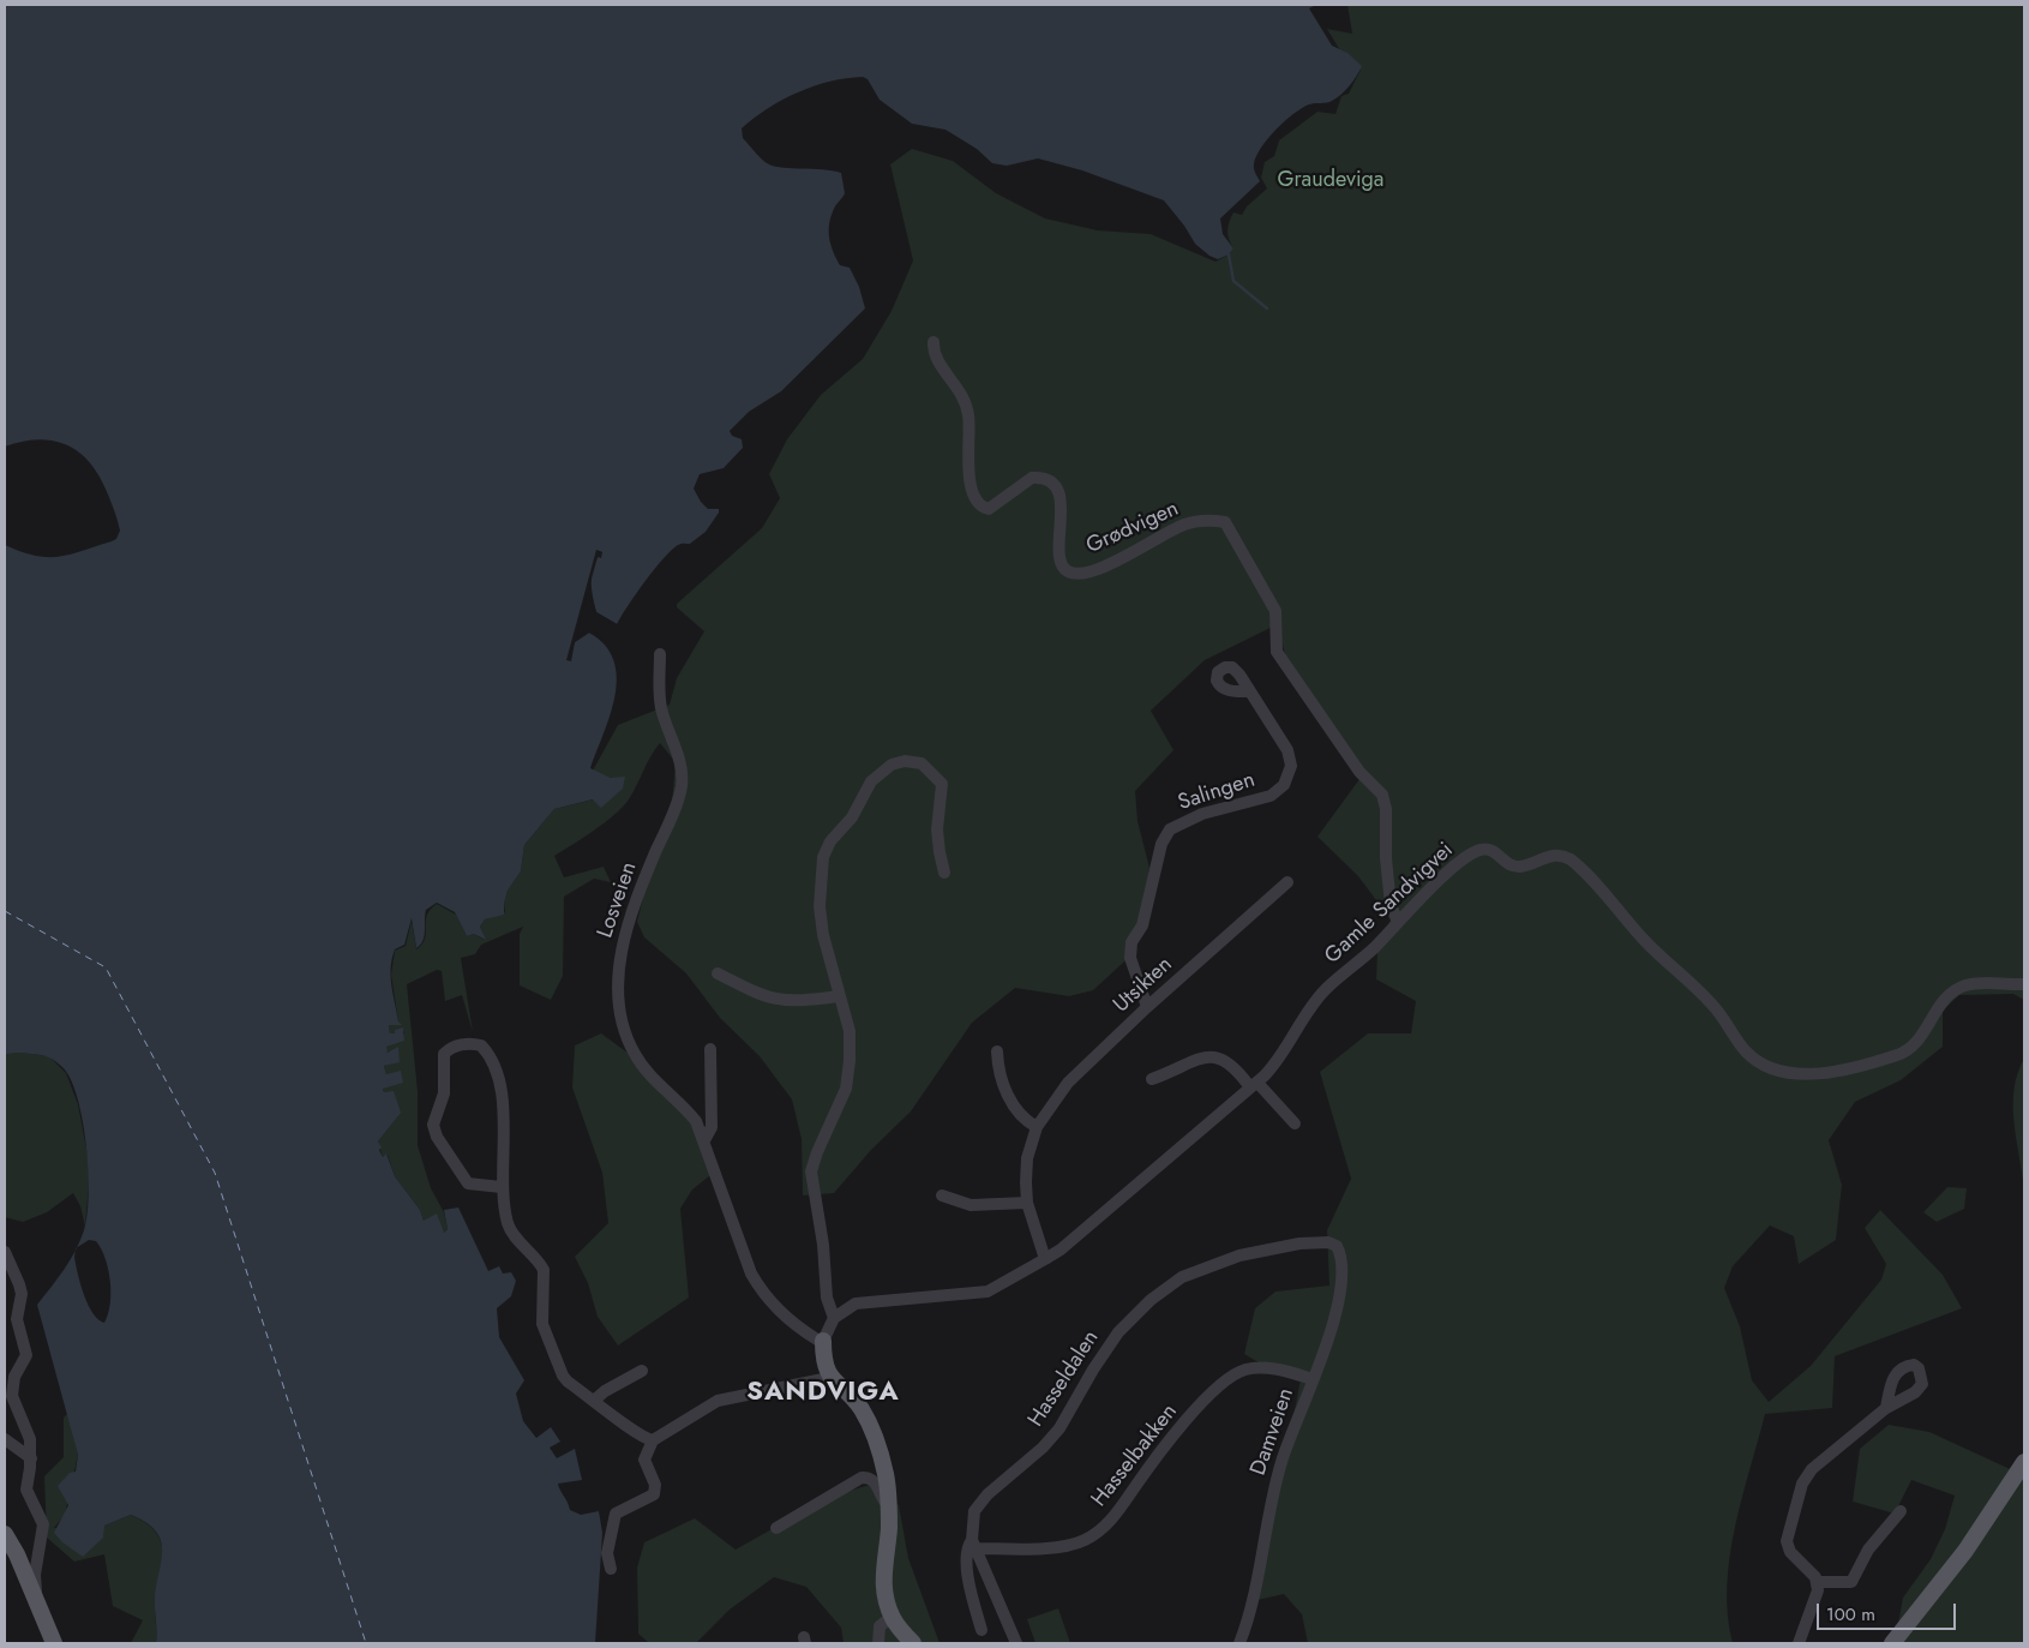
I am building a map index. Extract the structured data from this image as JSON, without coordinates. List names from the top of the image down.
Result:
{
  "streets": {
    "street": [
      "Grødvigen",
      "Salingen",
      "Losveien",
      "Gamle Sandvigvei",
      "Utsikten",
      "Hasseldalen",
      "Damveien",
      "Hasselbakken"
    ]
  },
  "crossings": [
    ["Grødvigen", "Gamle Sandvigvei"],
    ["Salingen", "Utsikten"],
    ["Gamle Sandvigvei", "Utsikten"],
    ["Hasseldalen", "Damveien"],
    ["Hasseldalen", "Hasselbakken"],
    ["Damveien", "Hasselbakken"]
  ],
  "districts": ["SANDVIGA"],
  "parks": ["Graudeviga"],
  "scale_bar": "100 m"
}
